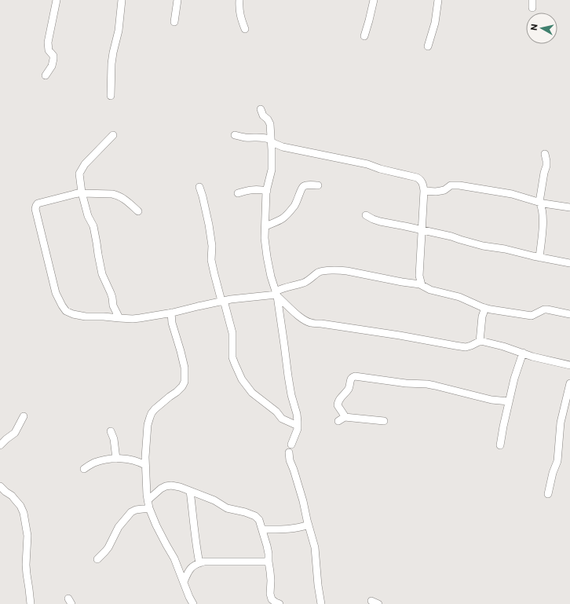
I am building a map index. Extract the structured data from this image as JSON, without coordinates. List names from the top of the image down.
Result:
{
  "north": "left"
}
